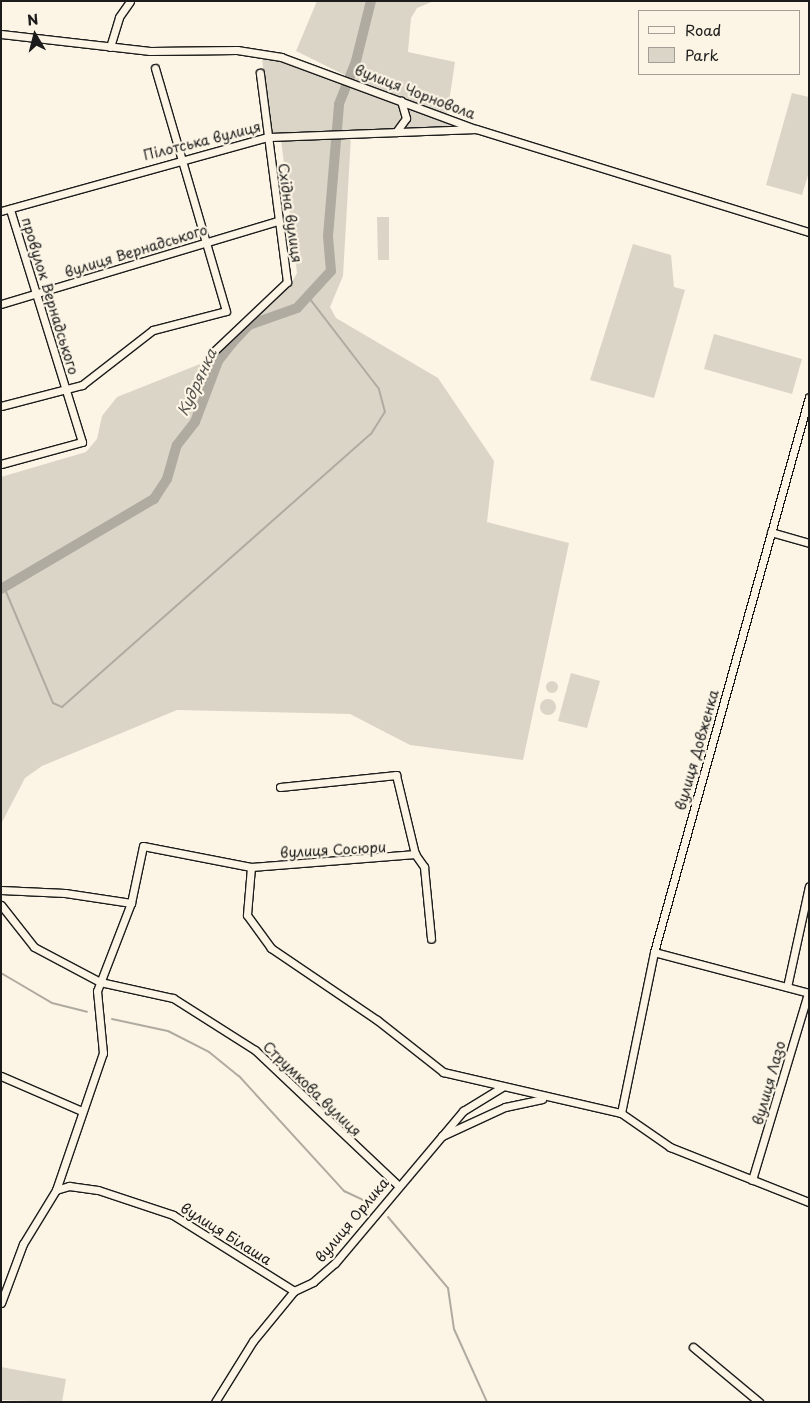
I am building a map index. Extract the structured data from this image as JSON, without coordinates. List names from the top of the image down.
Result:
{
  "streets": {
    "street": [
      "вулиця Чорновола",
      "Пілотська вулиця",
      "Східна вулиця",
      "вулиця Вернадського",
      "провулок Вернадського",
      "вулиця Довженка",
      "вулиця Сосюри",
      "вулиця Лазо",
      "Струмкова вулиця",
      "вулиця Орлика",
      "вулиця Білаша"
    ]
  },
  "crossings": [
    ["вулиця Чорновола", "Пілотська вулиця"],
    ["Пілотська вулиця", "Східна вулиця"],
    ["Пілотська вулиця", "провулок Вернадського"],
    ["Східна вулиця", "вулиця Вернадського"],
    ["вулиця Вернадського", "провулок Вернадського"],
    ["Струмкова вулиця", "вулиця Орлика"],
    ["вулиця Орлика", "вулиця Білаша"]
  ],
  "water": ["Кудрянка"],
  "legend": ["Road", "Park"],
  "north": "top"
}
